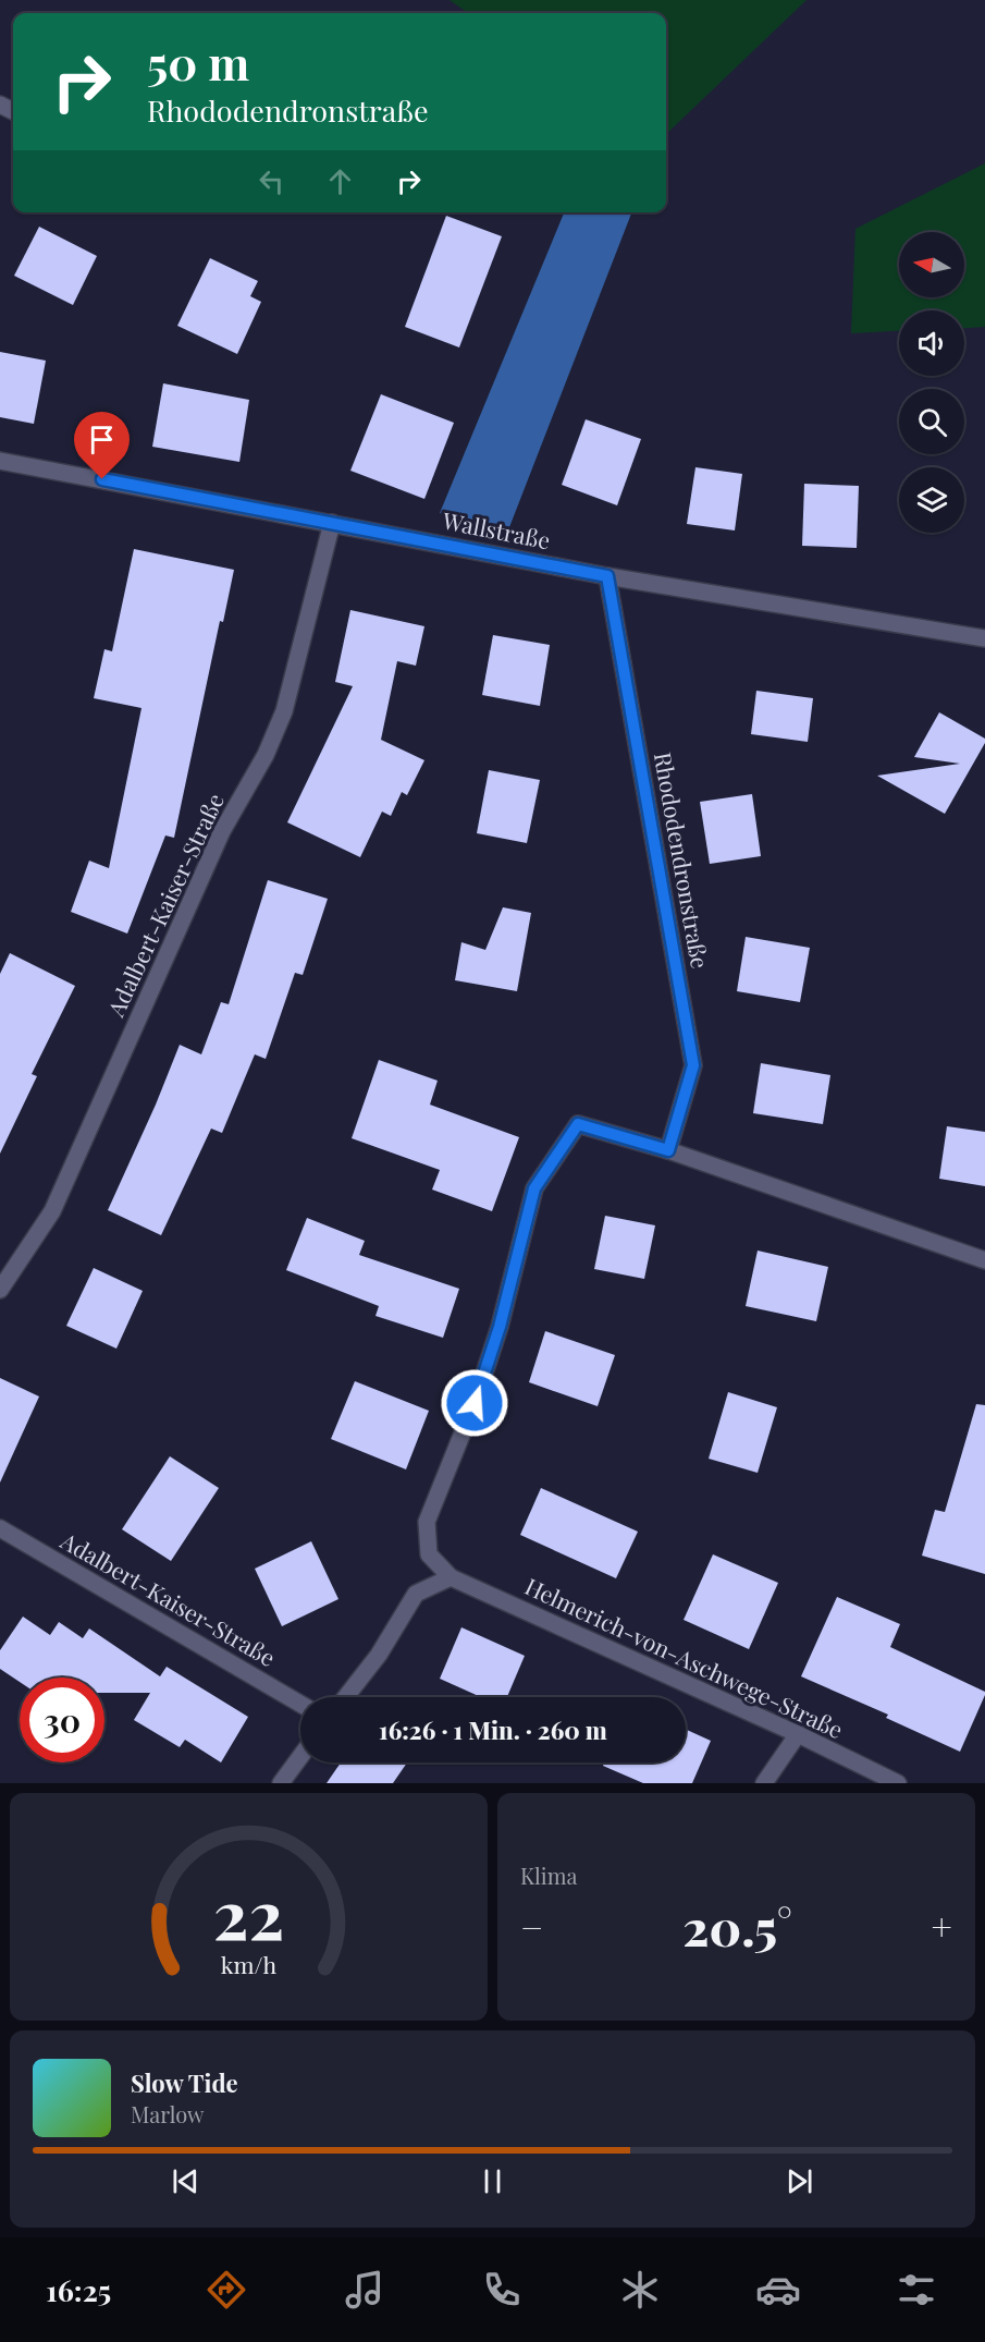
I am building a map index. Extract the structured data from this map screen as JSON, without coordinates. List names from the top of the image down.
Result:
{
  "streets": {
    "street": [
      "Wallstraße",
      "Rhododendronstraße",
      "Adalbert-Kaiser-Straße",
      "Helmerich-von-Aschwege-Straße"
    ]
  },
  "crossings": [
    ["Wallstraße", "Rhododendronstraße"],
    ["Wallstraße", "Adalbert-Kaiser-Straße"]
  ],
  "north": "left",
  "page": {
    "turn": ["50 m", "Rhododendronstraße"],
    "limit": "30",
    "trip": "16:26 · 1 Min. · 260 m",
    "tile": "Klima",
    "heat": ["−", "20.5°", "+"],
    "song": ["Slow Tide", "Marlow"],
    "tabs": "16:25",
    "gauge": ["22", "km/h"]
  }
}
